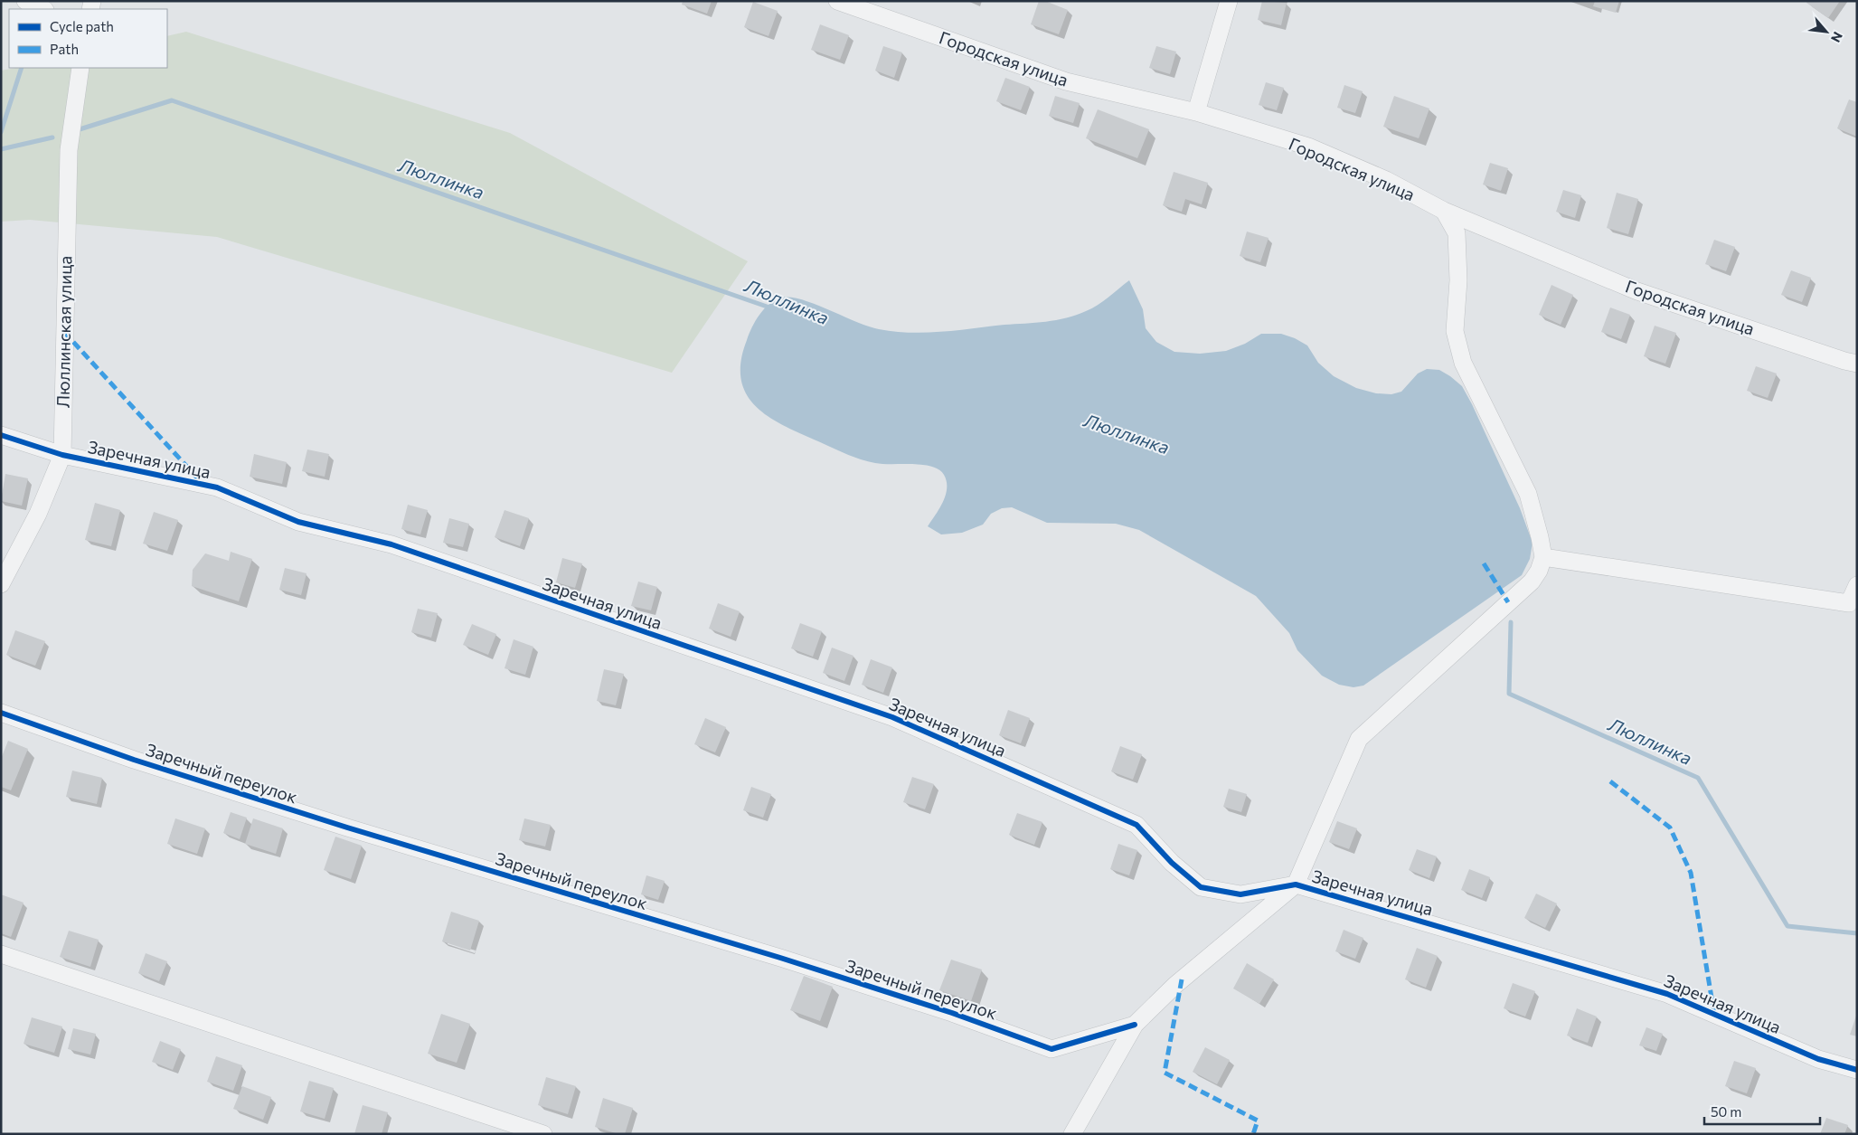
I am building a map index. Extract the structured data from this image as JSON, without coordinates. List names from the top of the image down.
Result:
{
  "streets": {
    "street": [
      "Городская улица",
      "Люллинская улица",
      "Заречная улица",
      "Заречный переулок"
    ]
  },
  "crossings": [
    ["Люллинская улица", "Заречная улица"]
  ],
  "water": ["Люллинка"],
  "legend": ["Cycle path", "Path"],
  "scale_bar": "50 m",
  "north": "bottom right"
}
